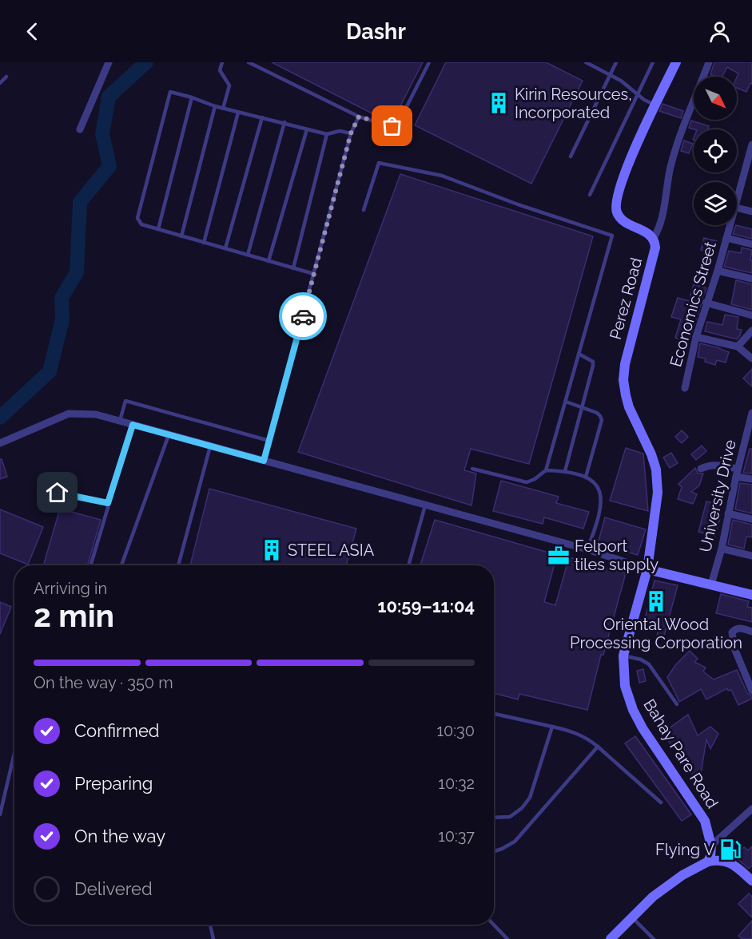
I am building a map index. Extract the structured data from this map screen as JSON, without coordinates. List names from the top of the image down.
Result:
{
  "streets": {
    "street": [
      "Perez Road",
      "Economics Street",
      "University Drive",
      "Bahay Pare Road"
    ]
  },
  "crossings": [
    ["Perez Road", "Bahay Pare Road"]
  ],
  "places": {
    "building": ["Kirin Resources, Incorporated", "STEEL ASIA", "Oriental Wood Processing Corporation"],
    "office": ["Felport tiles supply"],
    "fuel station": ["Flying V"]
  },
  "north": "bottom right",
  "page": {
    "header": "Dashr",
    "heading": ["2 min", "Arriving in", "10:59–11:04"],
    "bar": "On the way · 350 m",
    "list": [
      ["Confirmed", "10:30"],
      ["Preparing", "10:32"],
      ["On the way", "10:37"],
      "Delivered"
    ]
  }
}
